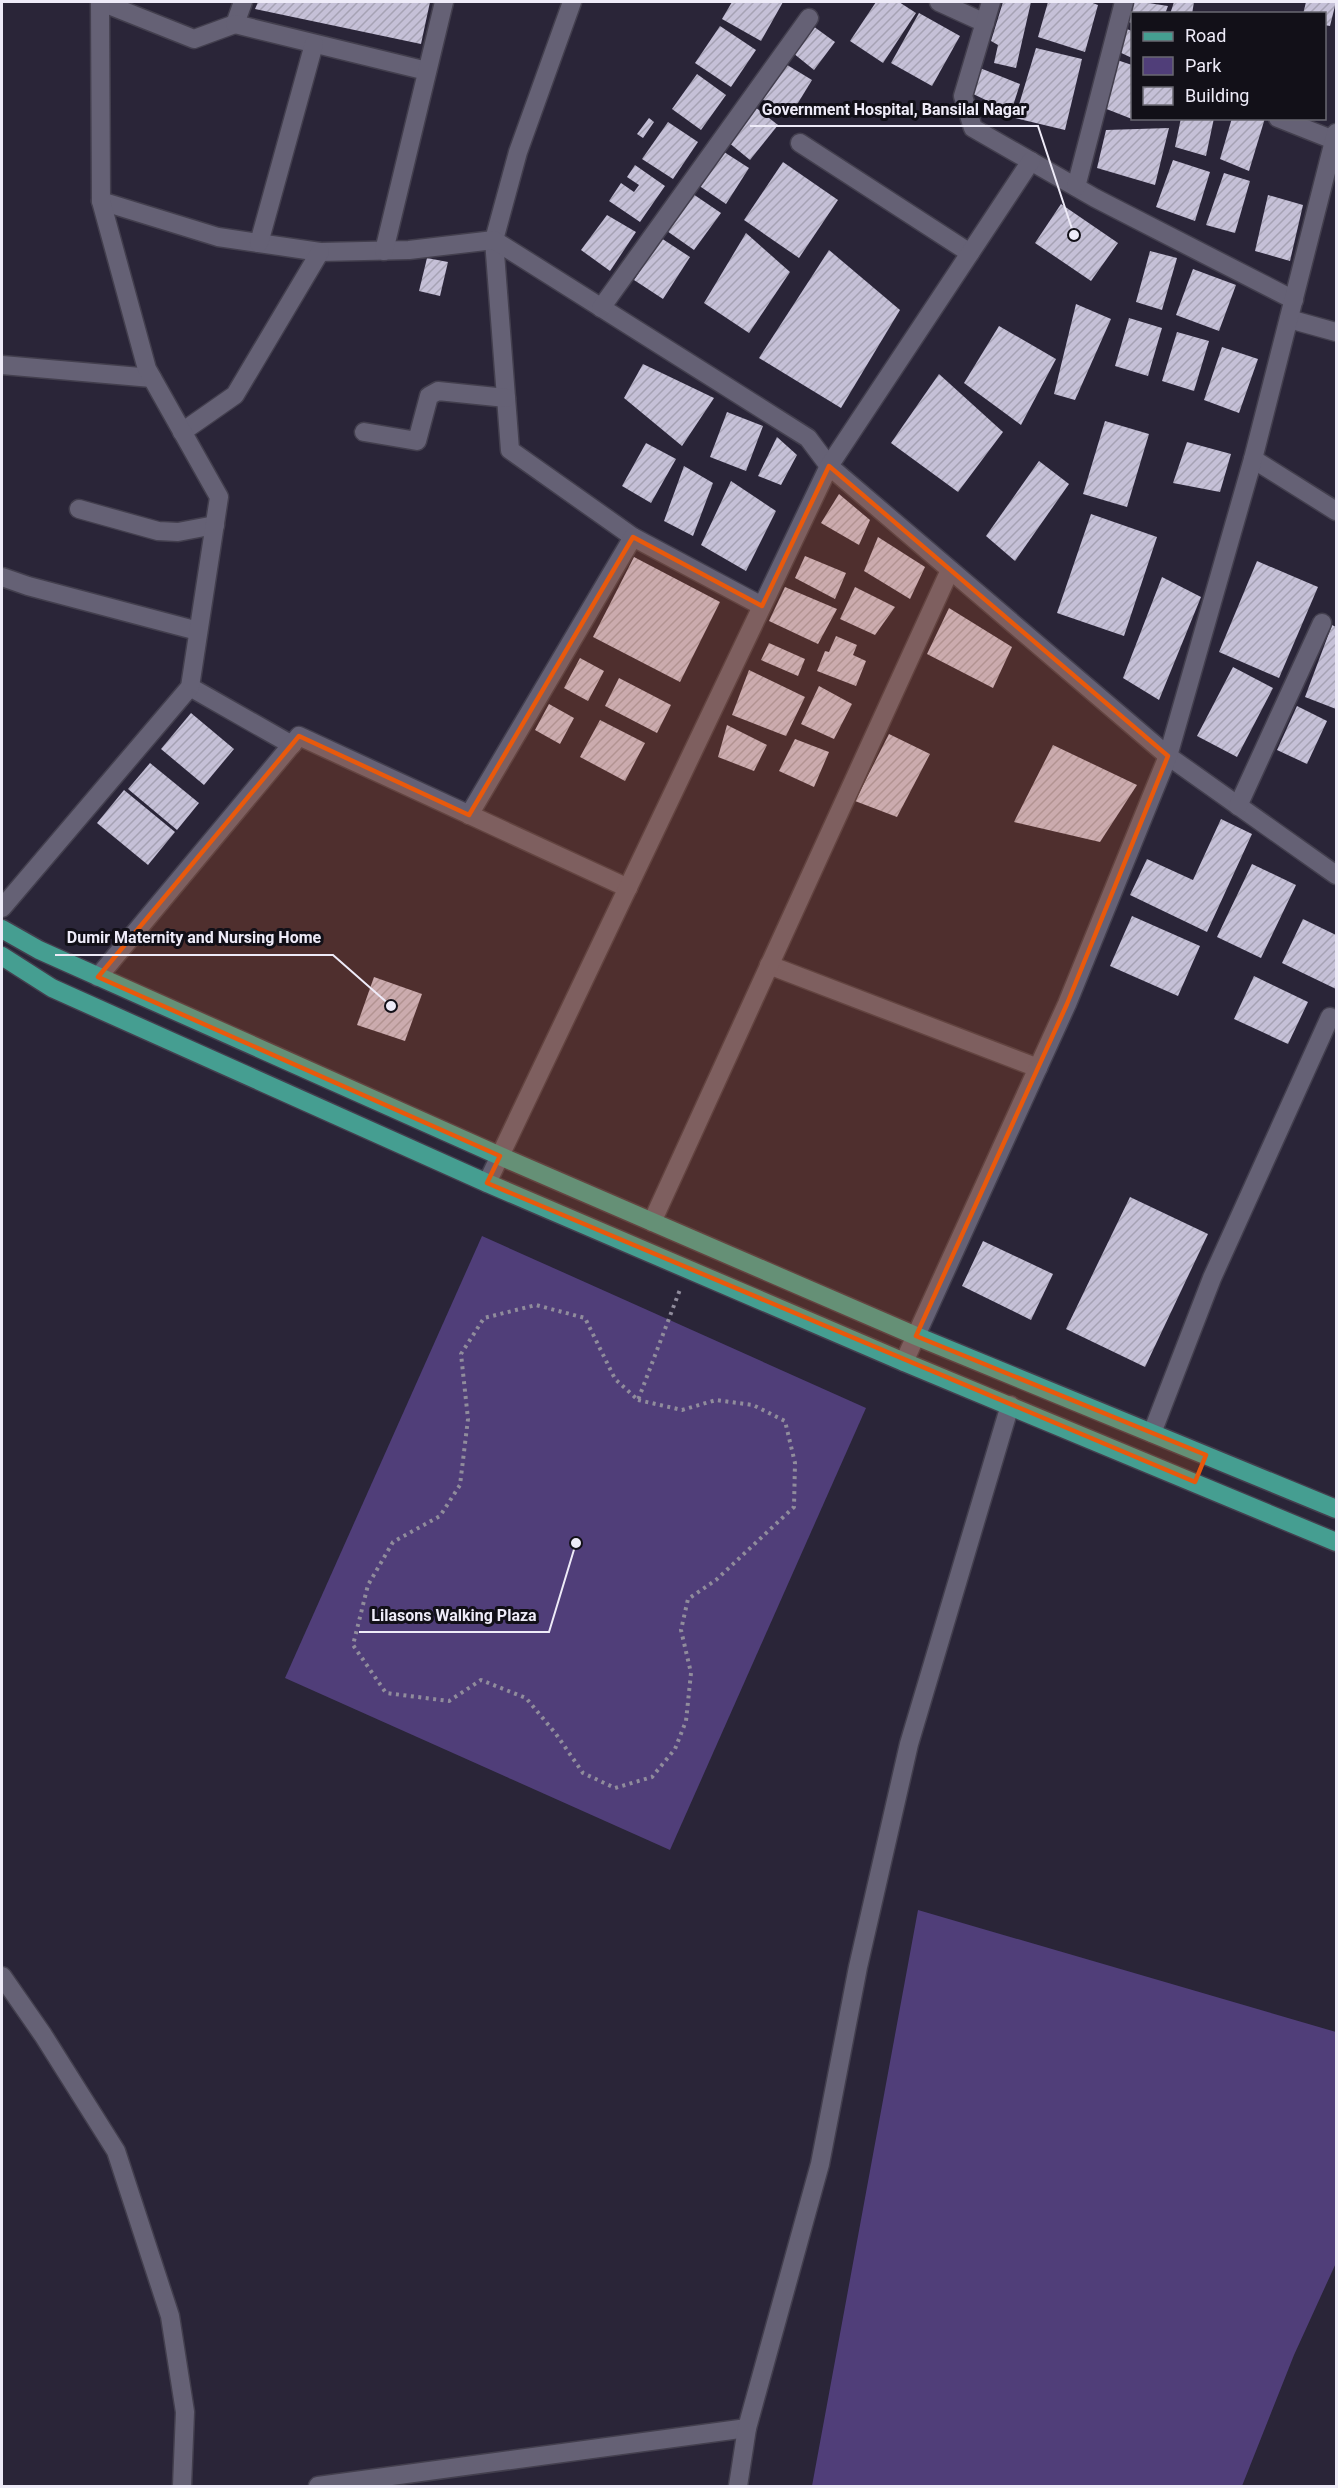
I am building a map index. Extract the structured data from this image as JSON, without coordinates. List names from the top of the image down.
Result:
{
  "places": ["Government Hospital, Bansilal Nagar", "Dumir Maternity and Nursing Home", "Lilasons Walking Plaza"],
  "legend": ["Road", "Park", "Building"]
}
